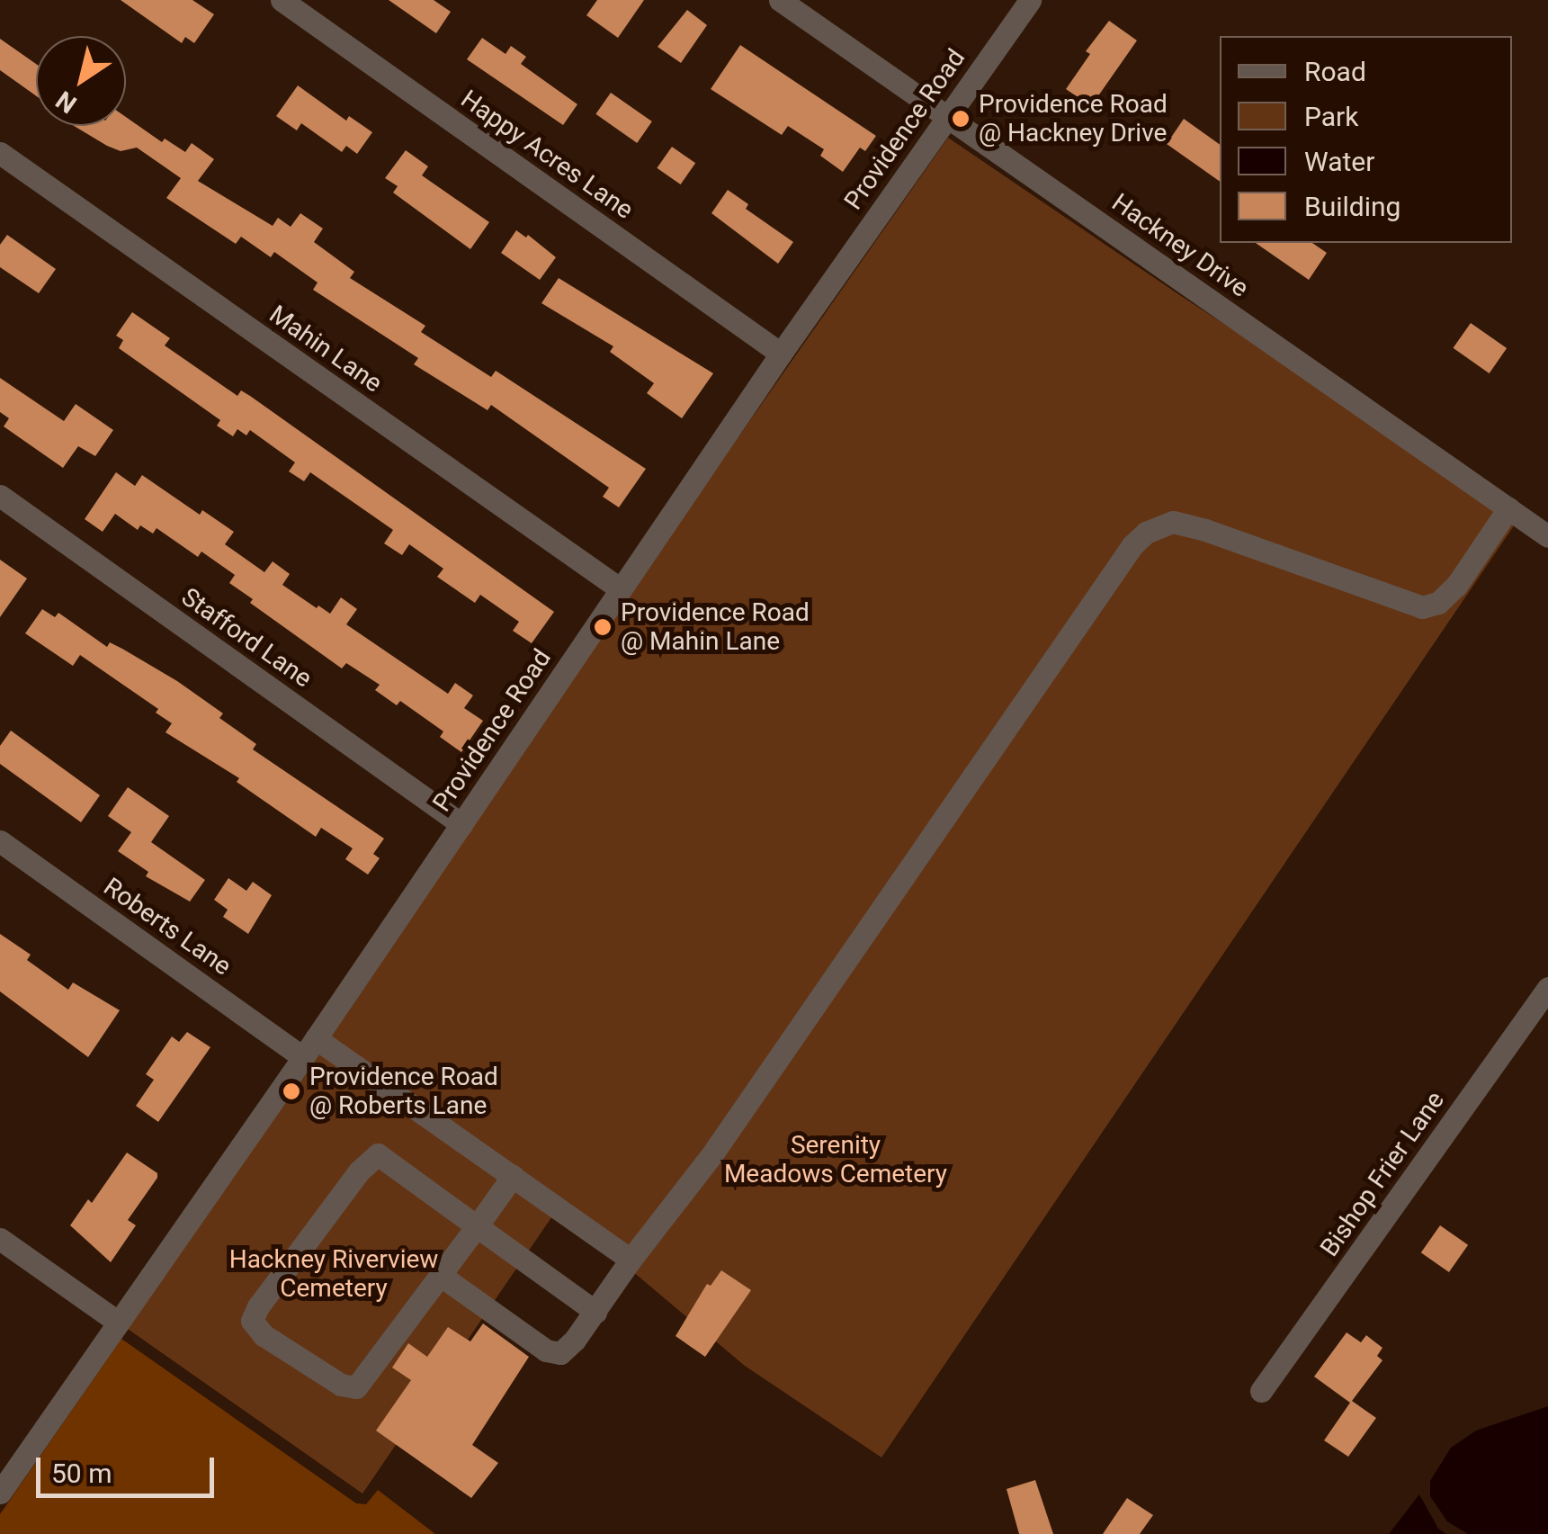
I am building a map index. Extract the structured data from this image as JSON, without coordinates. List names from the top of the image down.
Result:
{
  "streets": {
    "street": [
      "Providence Road",
      "Happy Acres Lane",
      "Hackney Drive",
      "Mahin Lane",
      "Stafford Lane",
      "Roberts Lane",
      "Bishop Frier Lane"
    ]
  },
  "crossings": [
    ["Providence Road", "Happy Acres Lane"],
    ["Providence Road", "Hackney Drive"],
    ["Providence Road", "Mahin Lane"],
    ["Providence Road", "Stafford Lane"],
    ["Providence Road", "Roberts Lane"]
  ],
  "parks": ["Serenity Meadows Cemetery", "Hackney Riverview Cemetery"],
  "places": ["Providence Road @ Hackney Drive", "Providence Road @ Mahin Lane", "Providence Road @ Roberts Lane"],
  "legend": [
    "Road",
    "Park",
    "Water",
    "Building"
  ],
  "scale_bar": "50 m",
  "north": "bottom left"
}
